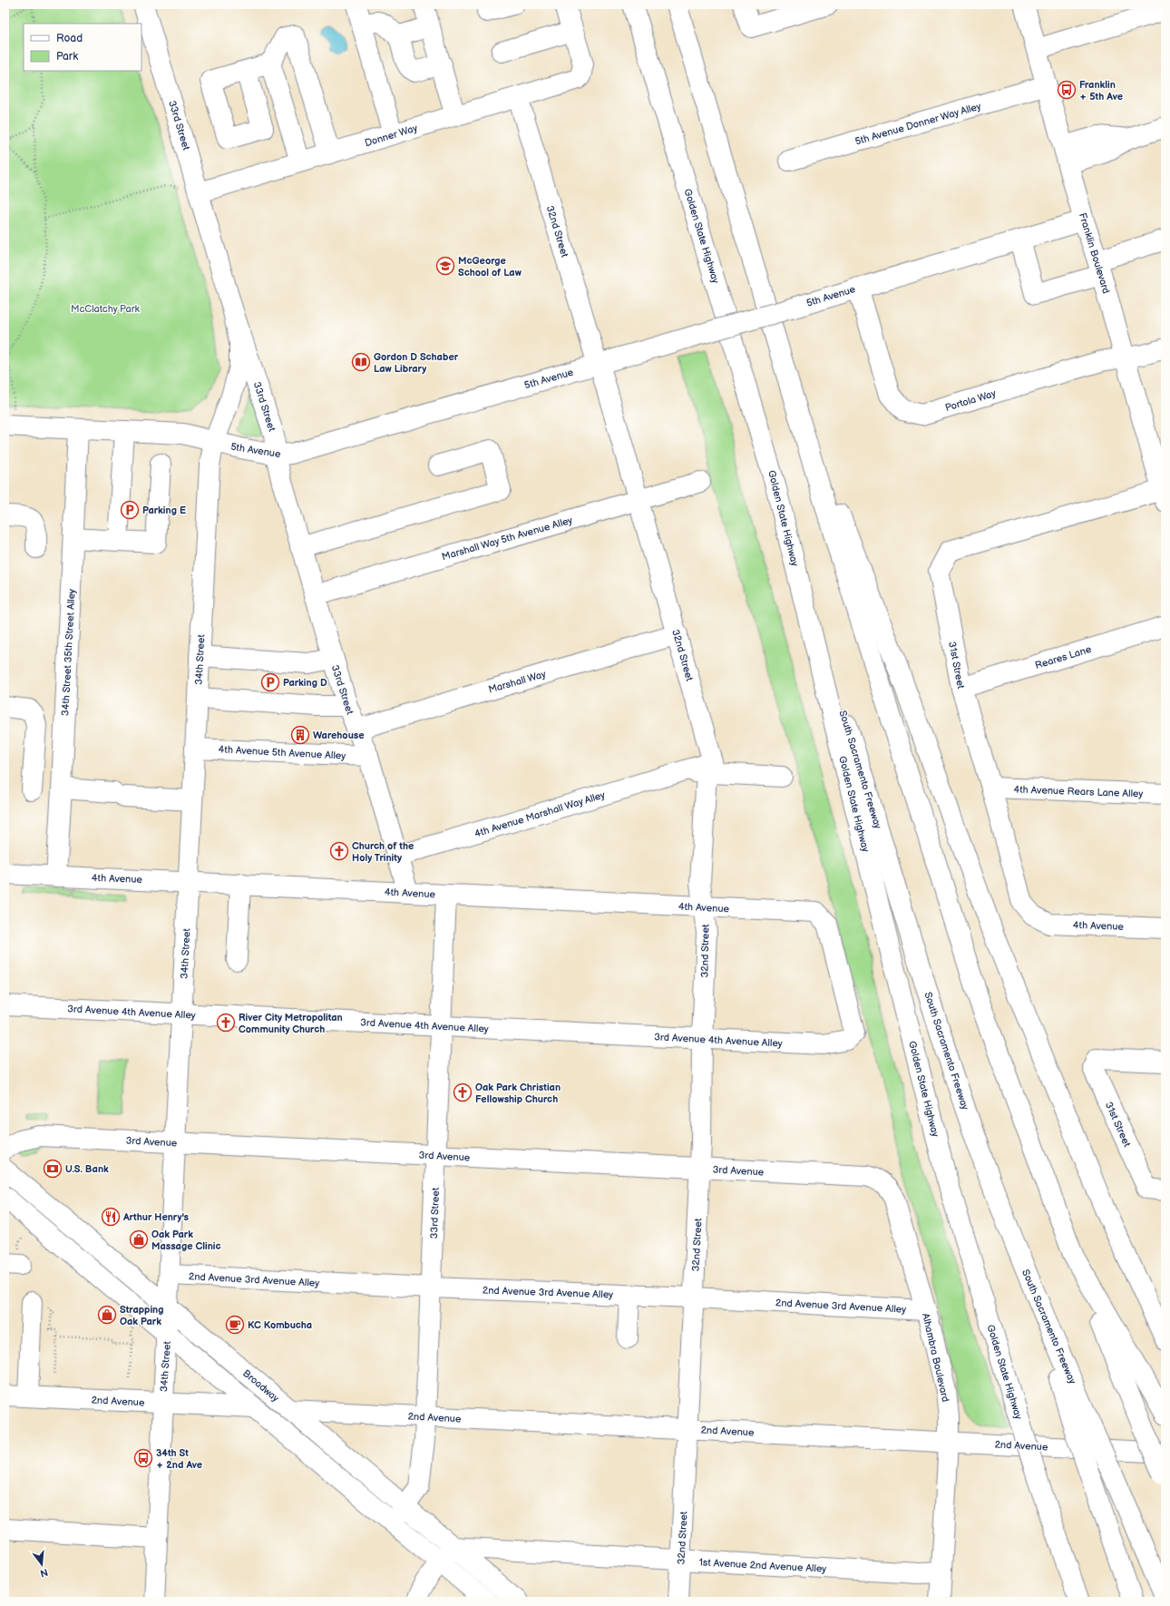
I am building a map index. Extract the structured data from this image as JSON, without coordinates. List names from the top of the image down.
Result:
{
  "streets": {
    "main road": [
      "5th Avenue Donner Way Alley",
      "33rd Street",
      "Donner Way",
      "32nd Street",
      "Golden State Highway",
      "Franklin Boulevard",
      "5th Avenue",
      "Portola Way",
      "Marshall Way 5th Avenue Alley",
      "34th Street 35th Street Alley",
      "Reares Lane",
      "34th Street",
      "31st Street",
      "Marshall Way",
      "4th Avenue 5th Avenue Alley",
      "South Sacramento Freeway",
      "4th Avenue Rears Lane Alley",
      "4th Avenue Marshall Way Alley",
      "4th Avenue",
      "3rd Avenue 4th Avenue Alley",
      "3rd Avenue",
      "2nd Avenue 3rd Avenue Alley",
      "Alhambra Boulevard",
      "Broadway",
      "2nd Avenue",
      "1st Avenue 2nd Avenue Alley"
    ]
  },
  "crossings": [
    ["5th Avenue Donner Way Alley", "Franklin Boulevard"],
    ["33rd Street", "Donner Way"],
    ["33rd Street", "5th Avenue"],
    ["33rd Street", "Marshall Way 5th Avenue Alley"],
    ["33rd Street", "34th Street"],
    ["33rd Street", "Marshall Way"],
    ["33rd Street", "4th Avenue 5th Avenue Alley"],
    ["33rd Street", "4th Avenue Marshall Way Alley"],
    ["33rd Street", "4th Avenue"],
    ["33rd Street", "3rd Avenue 4th Avenue Alley"],
    ["33rd Street", "3rd Avenue"],
    ["33rd Street", "2nd Avenue 3rd Avenue Alley"],
    ["33rd Street", "Broadway"],
    ["33rd Street", "2nd Avenue"],
    ["Donner Way", "32nd Street"],
    ["32nd Street", "5th Avenue"],
    ["32nd Street", "Marshall Way 5th Avenue Alley"],
    ["32nd Street", "Marshall Way"],
    ["32nd Street", "4th Avenue Marshall Way Alley"],
    ["32nd Street", "4th Avenue"],
    ["32nd Street", "3rd Avenue 4th Avenue Alley"],
    ["32nd Street", "3rd Avenue"],
    ["32nd Street", "2nd Avenue 3rd Avenue Alley"],
    ["32nd Street", "2nd Avenue"],
    ["32nd Street", "1st Avenue 2nd Avenue Alley"],
    ["Golden State Highway", "South Sacramento Freeway"],
    ["Franklin Boulevard", "5th Avenue"],
    ["Franklin Boulevard", "Portola Way"],
    ["Franklin Boulevard", "31st Street"],
    ["5th Avenue", "Portola Way"],
    ["5th Avenue", "34th Street 35th Street Alley"],
    ["5th Avenue", "34th Street"],
    ["34th Street 35th Street Alley", "4th Avenue"],
    ["Reares Lane", "31st Street"],
    ["34th Street", "4th Avenue 5th Avenue Alley"],
    ["34th Street", "4th Avenue"],
    ["34th Street", "3rd Avenue 4th Avenue Alley"],
    ["34th Street", "3rd Avenue"],
    ["34th Street", "2nd Avenue 3rd Avenue Alley"],
    ["34th Street", "Broadway"],
    ["34th Street", "2nd Avenue"],
    ["31st Street", "4th Avenue Rears Lane Alley"],
    ["31st Street", "4th Avenue"],
    ["4th Avenue", "3rd Avenue 4th Avenue Alley"],
    ["3rd Avenue", "Alhambra Boulevard"],
    ["2nd Avenue 3rd Avenue Alley", "Alhambra Boulevard"],
    ["Alhambra Boulevard", "2nd Avenue"],
    ["Alhambra Boulevard", "1st Avenue 2nd Avenue Alley"],
    ["Broadway", "2nd Avenue"],
    ["Broadway", "1st Avenue 2nd Avenue Alley"]
  ],
  "parks": ["McClatchy Park"],
  "places": {
    "bus stop": ["Franklin + 5th Ave", "34th St + 2nd Ave"],
    "school or university": ["McGeorge School of Law"],
    "library": ["Gordon D Schaber Law Library"],
    "parking": ["Parking E", "Parking D"],
    "building": ["Warehouse"],
    "church": ["Church of the Holy Trinity", "River City Metropolitan Community Church", "Oak Park Christian Fellowship Church"],
    "bank": ["U.S. Bank"],
    "restaurant": ["Arthur Henry's"],
    "shop": ["Oak Park Massage Clinic", "Strapping Oak Park"],
    "cafe": ["KC Kombucha"]
  },
  "legend": ["Road", "Park"],
  "north": "bottom"
}
